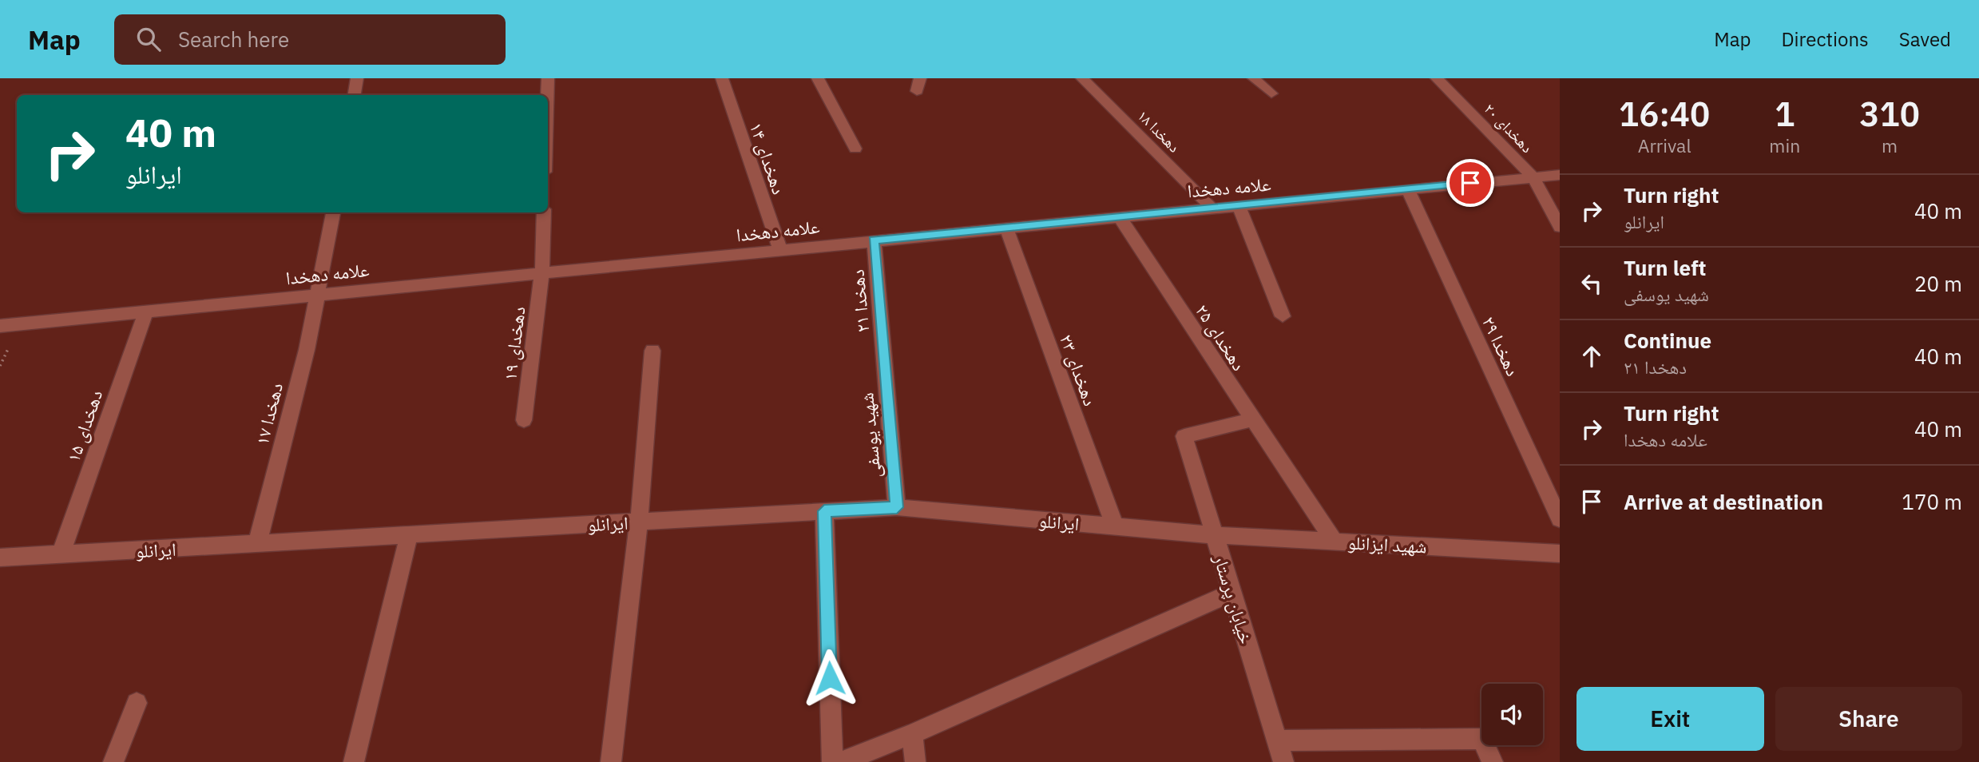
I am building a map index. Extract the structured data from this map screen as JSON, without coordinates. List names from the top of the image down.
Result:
{
  "streets": {
    "street": [
      "دهخدای ۲۰",
      "دهخدا ۱۸",
      "دهخدای ۱۴",
      "علامه دهخدا",
      "دهخدا ۲۱",
      "دهخدای ۲۵",
      "دهخدای ۱۹",
      "دهخدا ۲۹",
      "دهخدای ۲۳",
      "دهخدا ۱۷",
      "دهخدای ۱۵",
      "شهید یوسفی",
      "ایرانلو",
      "شهید ایزانلو",
      "خیابان پرستار"
    ]
  },
  "crossings": [
    ["دهخدای ۲۰", "علامه دهخدا"],
    ["دهخدا ۱۸", "علامه دهخدا"],
    ["دهخدای ۱۴", "علامه دهخدا"],
    ["علامه دهخدا", "دهخدا ۲۱"],
    ["علامه دهخدا", "دهخدای ۲۵"],
    ["علامه دهخدا", "دهخدای ۱۹"],
    ["علامه دهخدا", "دهخدا ۲۹"],
    ["علامه دهخدا", "دهخدای ۲۳"],
    ["علامه دهخدا", "دهخدا ۱۷"],
    ["علامه دهخدا", "دهخدای ۱۵"],
    ["دهخدا ۲۱", "شهید یوسفی"],
    ["دهخدای ۲۵", "شهید ایزانلو"],
    ["دهخدای ۲۵", "خیابان پرستار"],
    ["دهخدای ۲۳", "ایرانلو"],
    ["دهخدا ۱۷", "ایرانلو"],
    ["دهخدای ۱۵", "ایرانلو"],
    ["شهید یوسفی", "ایرانلو"],
    ["ایرانلو", "شهید ایزانلو"],
    ["ایرانلو", "خیابان پرستار"],
    ["شهید ایزانلو", "خیابان پرستار"]
  ],
  "page": {
    "header": "Map",
    "search": "Search here",
    "nav": ["Map", "Directions", "Saved"],
    "eta": [
      "16:40",
      "Arrival",
      "1",
      "min",
      "310",
      "m"
    ],
    "turn": ["40 m", "ایرانلو"],
    "list": [
      {
        "name": "Turn right",
        "note": "ایرانلو",
        "value": "40 m"
      },
      {
        "name": "Turn left",
        "note": "شهید یوسفی",
        "value": "20 m"
      },
      {
        "name": "Continue",
        "note": "دهخدا ۲۱",
        "value": "40 m"
      },
      {
        "name": "Turn right",
        "note": "علامه دهخدا",
        "value": "40 m"
      },
      {
        "name": "Arrive at destination",
        "value": "170 m"
      }
    ],
    "buttons": ["Exit", "Share"]
  }
}
